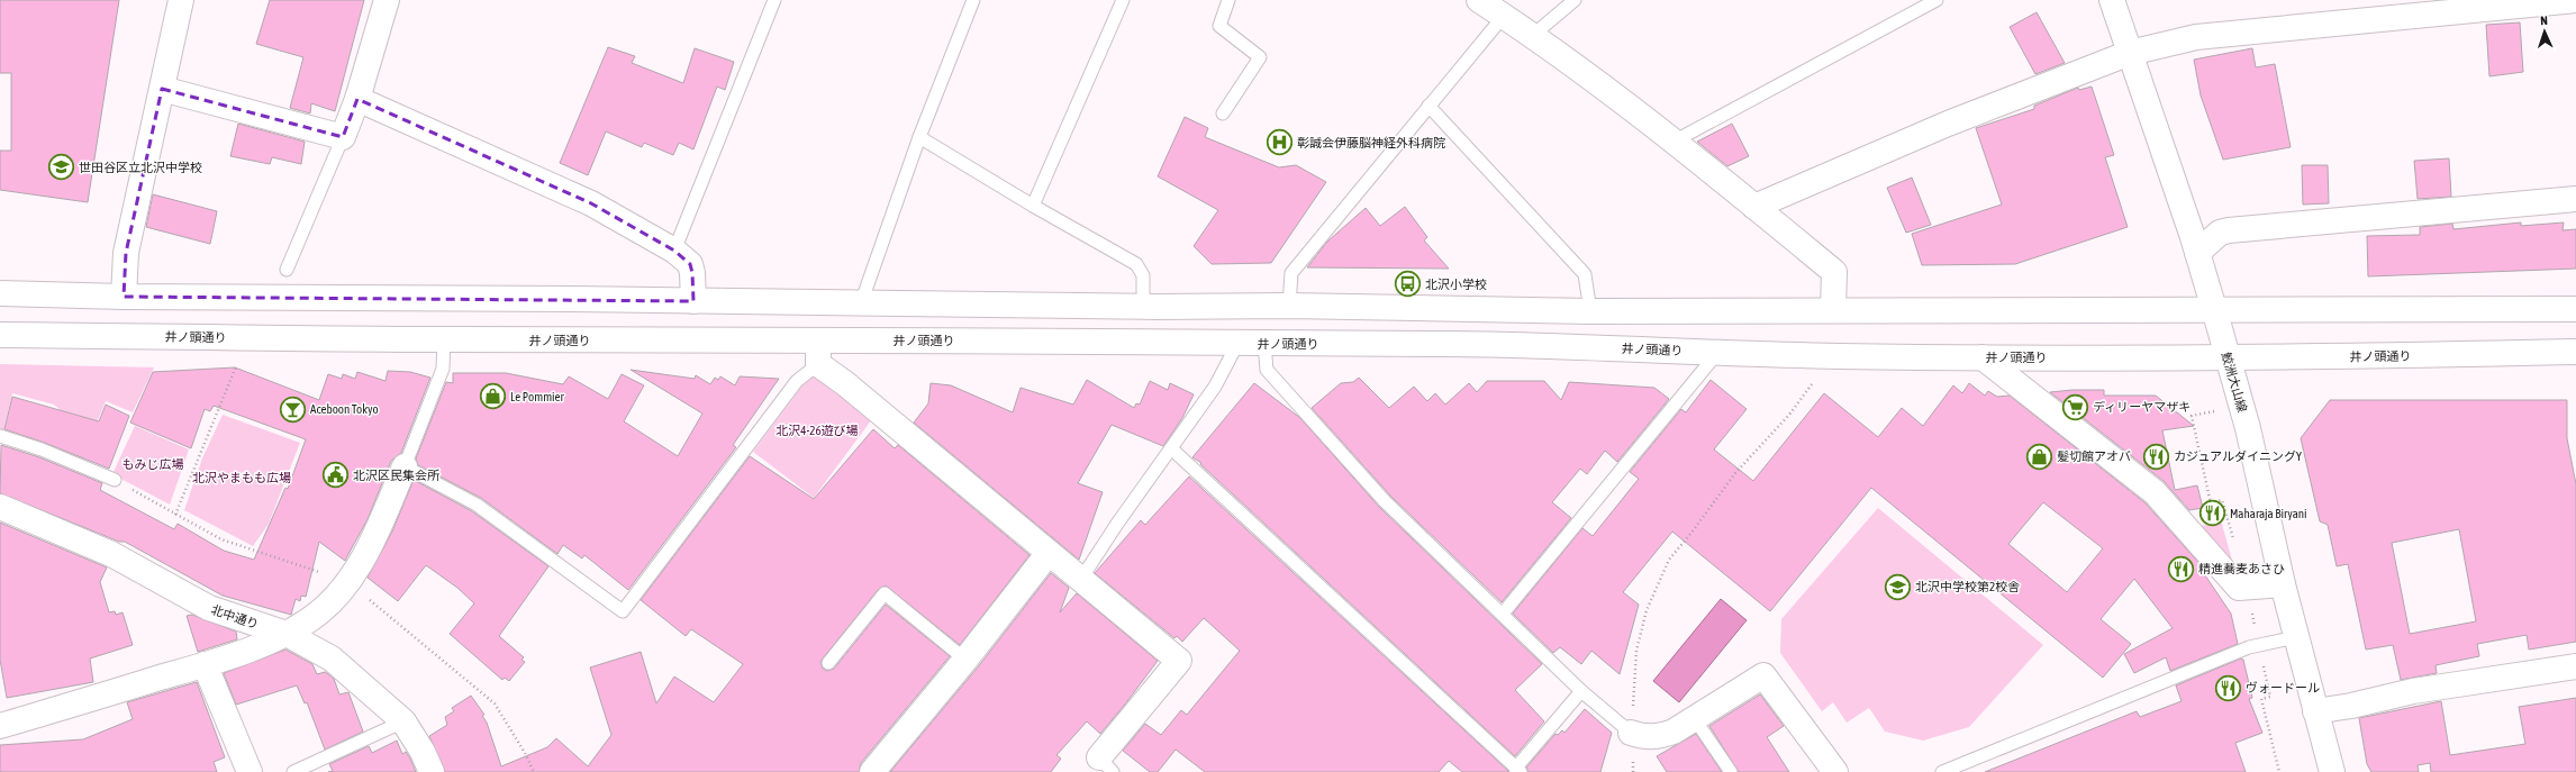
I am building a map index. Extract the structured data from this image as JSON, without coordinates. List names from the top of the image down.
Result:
{
  "streets": {
    "main road": ["井ノ頭通り", "鮫洲大山線", "北中通り"]
  },
  "crossings": [
    ["井ノ頭通り", "鮫洲大山線"]
  ],
  "parks": ["北沢4-26遊び場", "もみじ広場", "北沢やまもも広場"],
  "places": {
    "hospital": ["彰誠会伊藤脳神経外科病院"],
    "school or university": ["世田谷区立北沢中学校", "北沢中学校第2校舎"],
    "bus stop": ["北沢小学校"],
    "shop": ["Le Pommier", "髪切館アオバ"],
    "supermarket": ["ディリーヤマザキ"],
    "bar": ["Aceboon Tokyo"],
    "restaurant": [
      "カジュアルダイニングY",
      "Maharaja Biryani",
      "精進蕎麦あさひ",
      "ヴォードール"
    ],
    "public building": ["北沢区民集会所"]
  },
  "north": "top"
}
